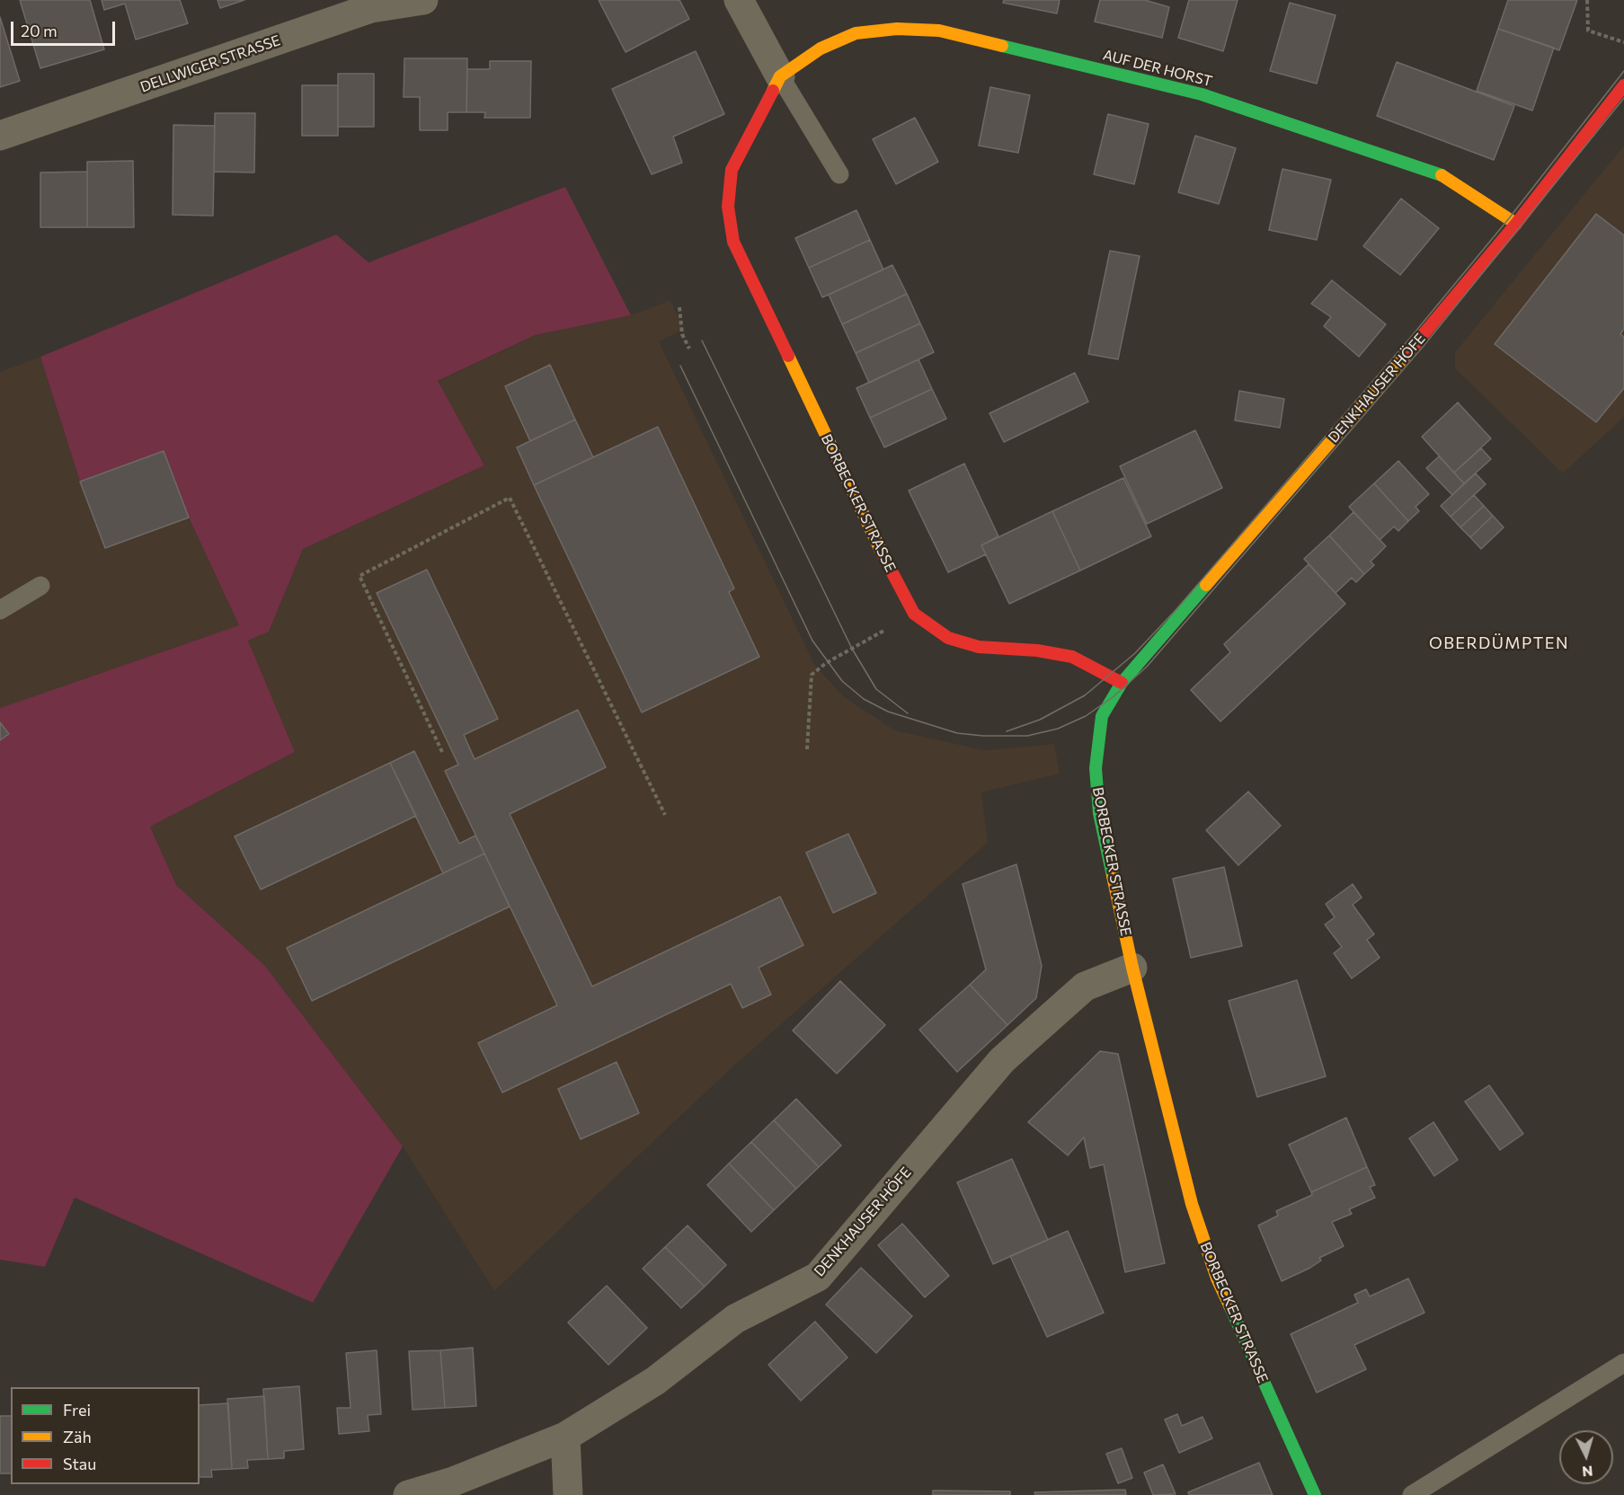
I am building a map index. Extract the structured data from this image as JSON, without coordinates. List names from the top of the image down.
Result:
{
  "streets": {
    "street": [
      "DELLWIGER STRASSE",
      "AUF DER HORST",
      "DENKHAUSER HÖFE",
      "BORBECKER STRASSE"
    ]
  },
  "crossings": [
    ["AUF DER HORST", "DENKHAUSER HÖFE"],
    ["AUF DER HORST", "BORBECKER STRASSE"],
    ["DENKHAUSER HÖFE", "BORBECKER STRASSE"]
  ],
  "districts": ["OBERDÜMPTEN"],
  "legend": ["Frei", "Zäh", "Stau"],
  "scale_bar": "20 m",
  "north": "bottom"
}
